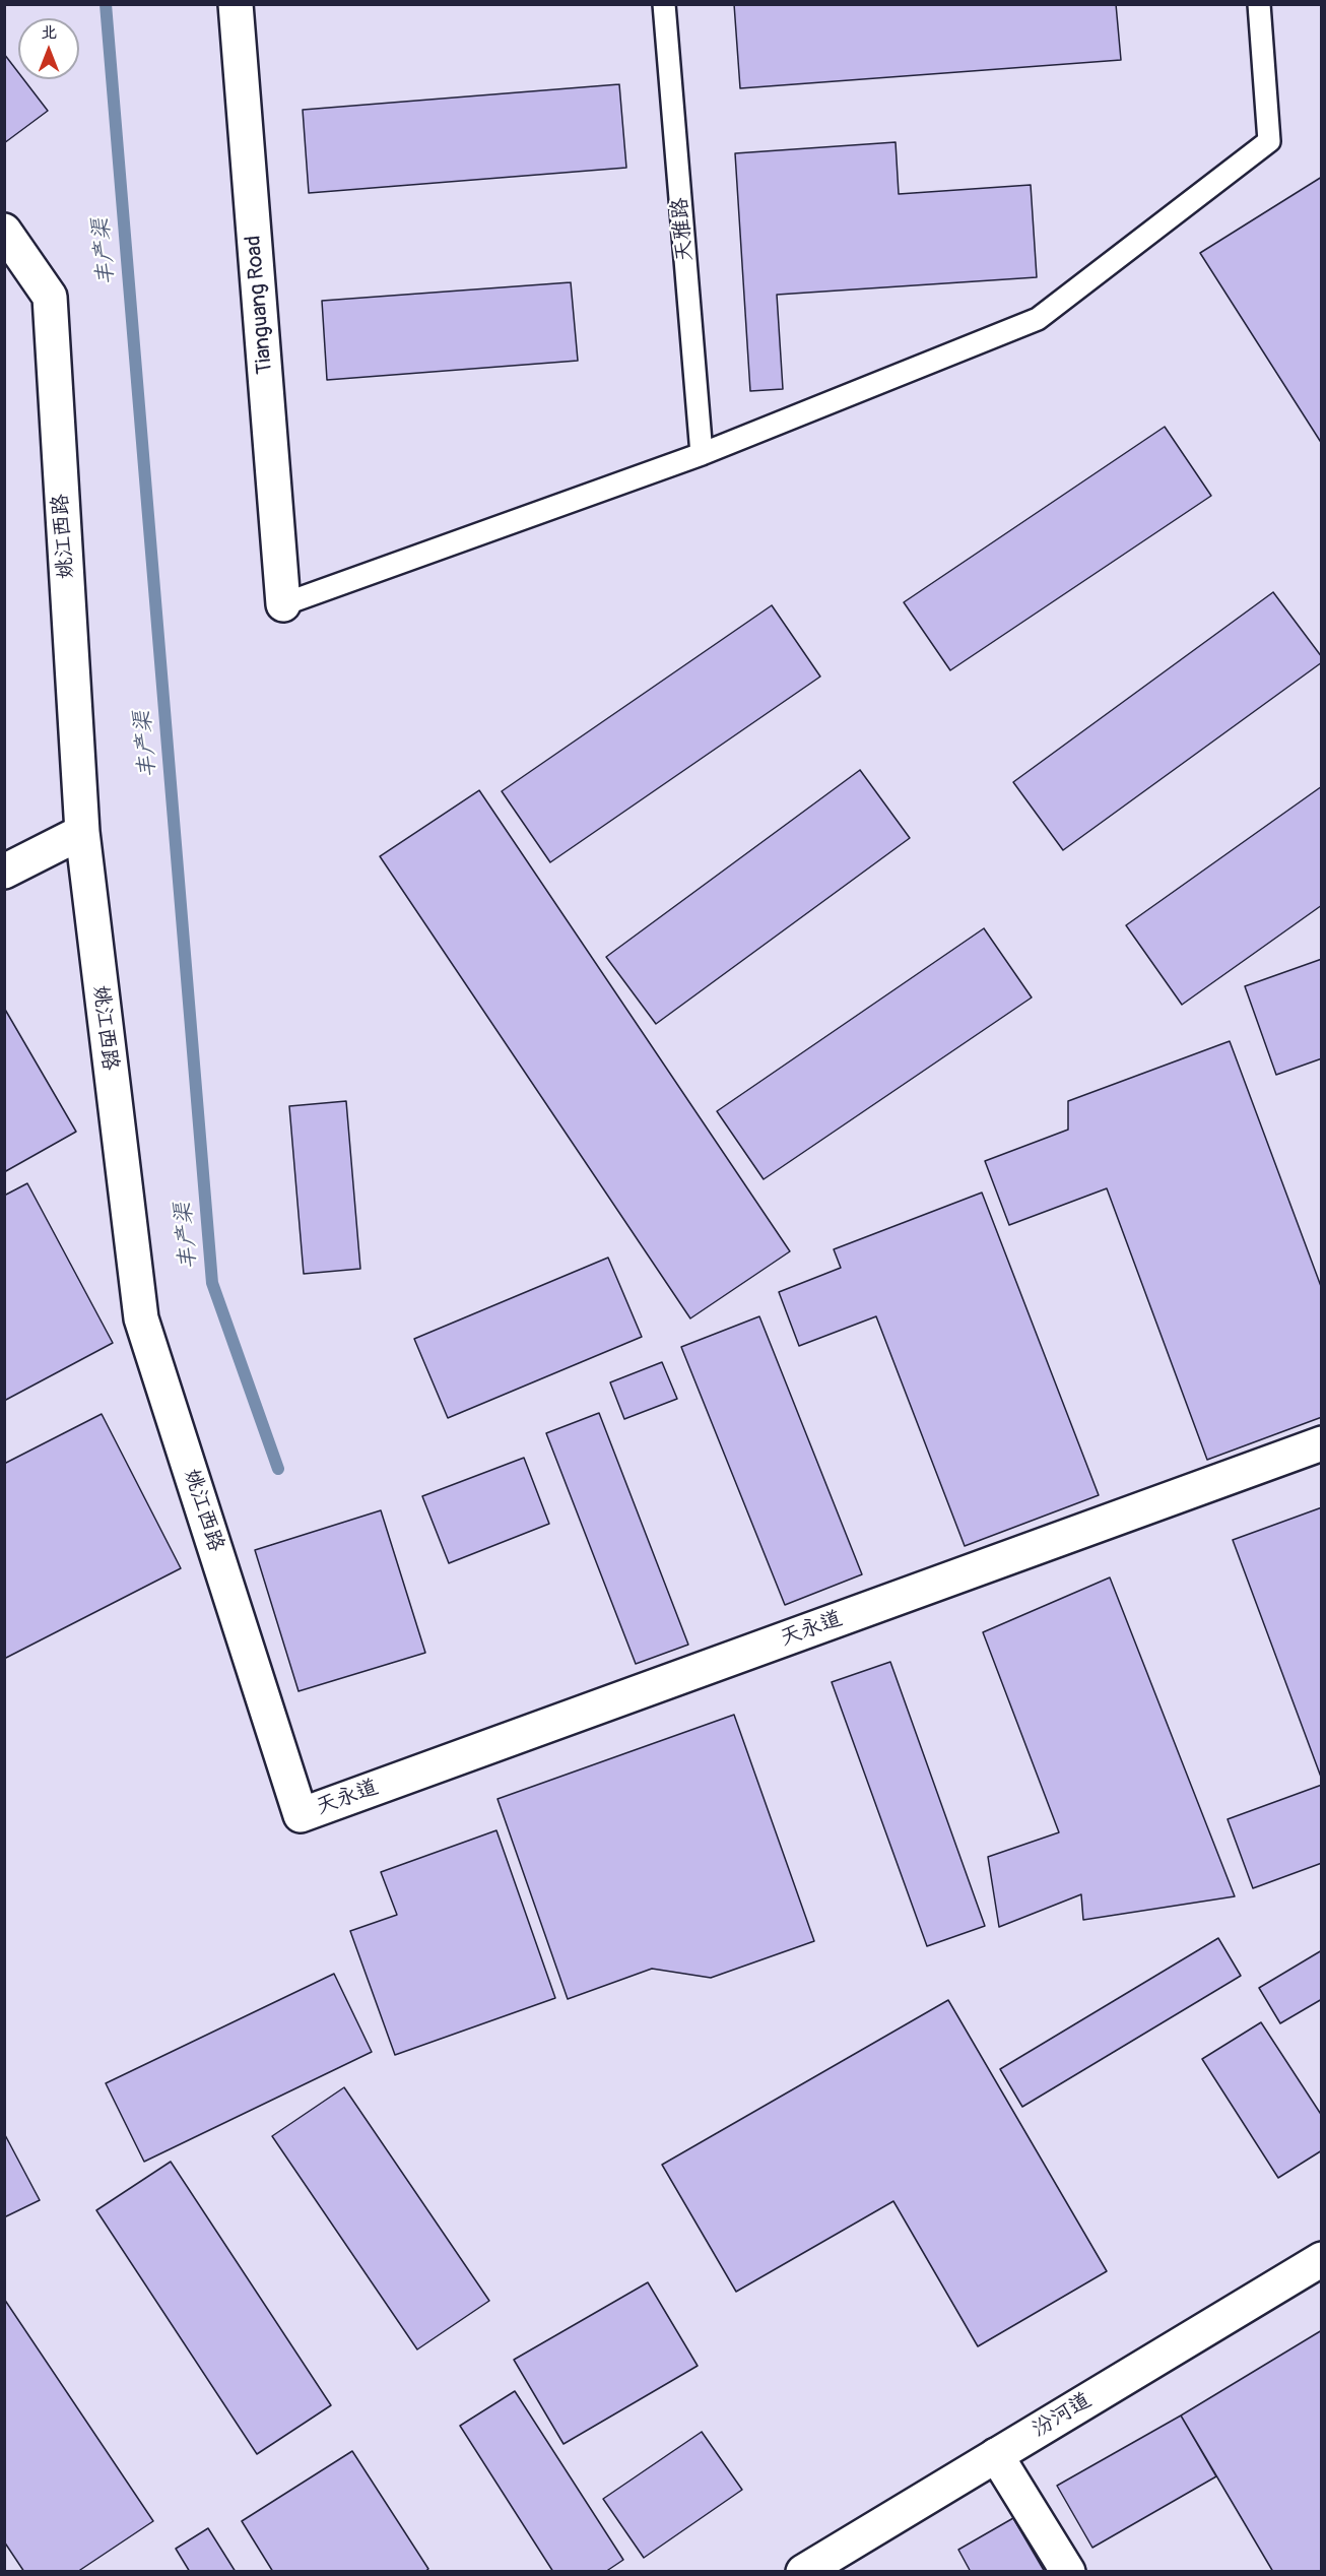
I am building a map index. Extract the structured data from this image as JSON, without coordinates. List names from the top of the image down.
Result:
{
  "streets": {
    "street": [
      "Tianguang Road",
      "姚江西路",
      "天永道",
      "汾河道"
    ],
    "lane": ["天雅路"]
  },
  "crossings": [
    ["姚江西路", "天永道"]
  ],
  "water": ["丰产渠"],
  "north": "top"
}
